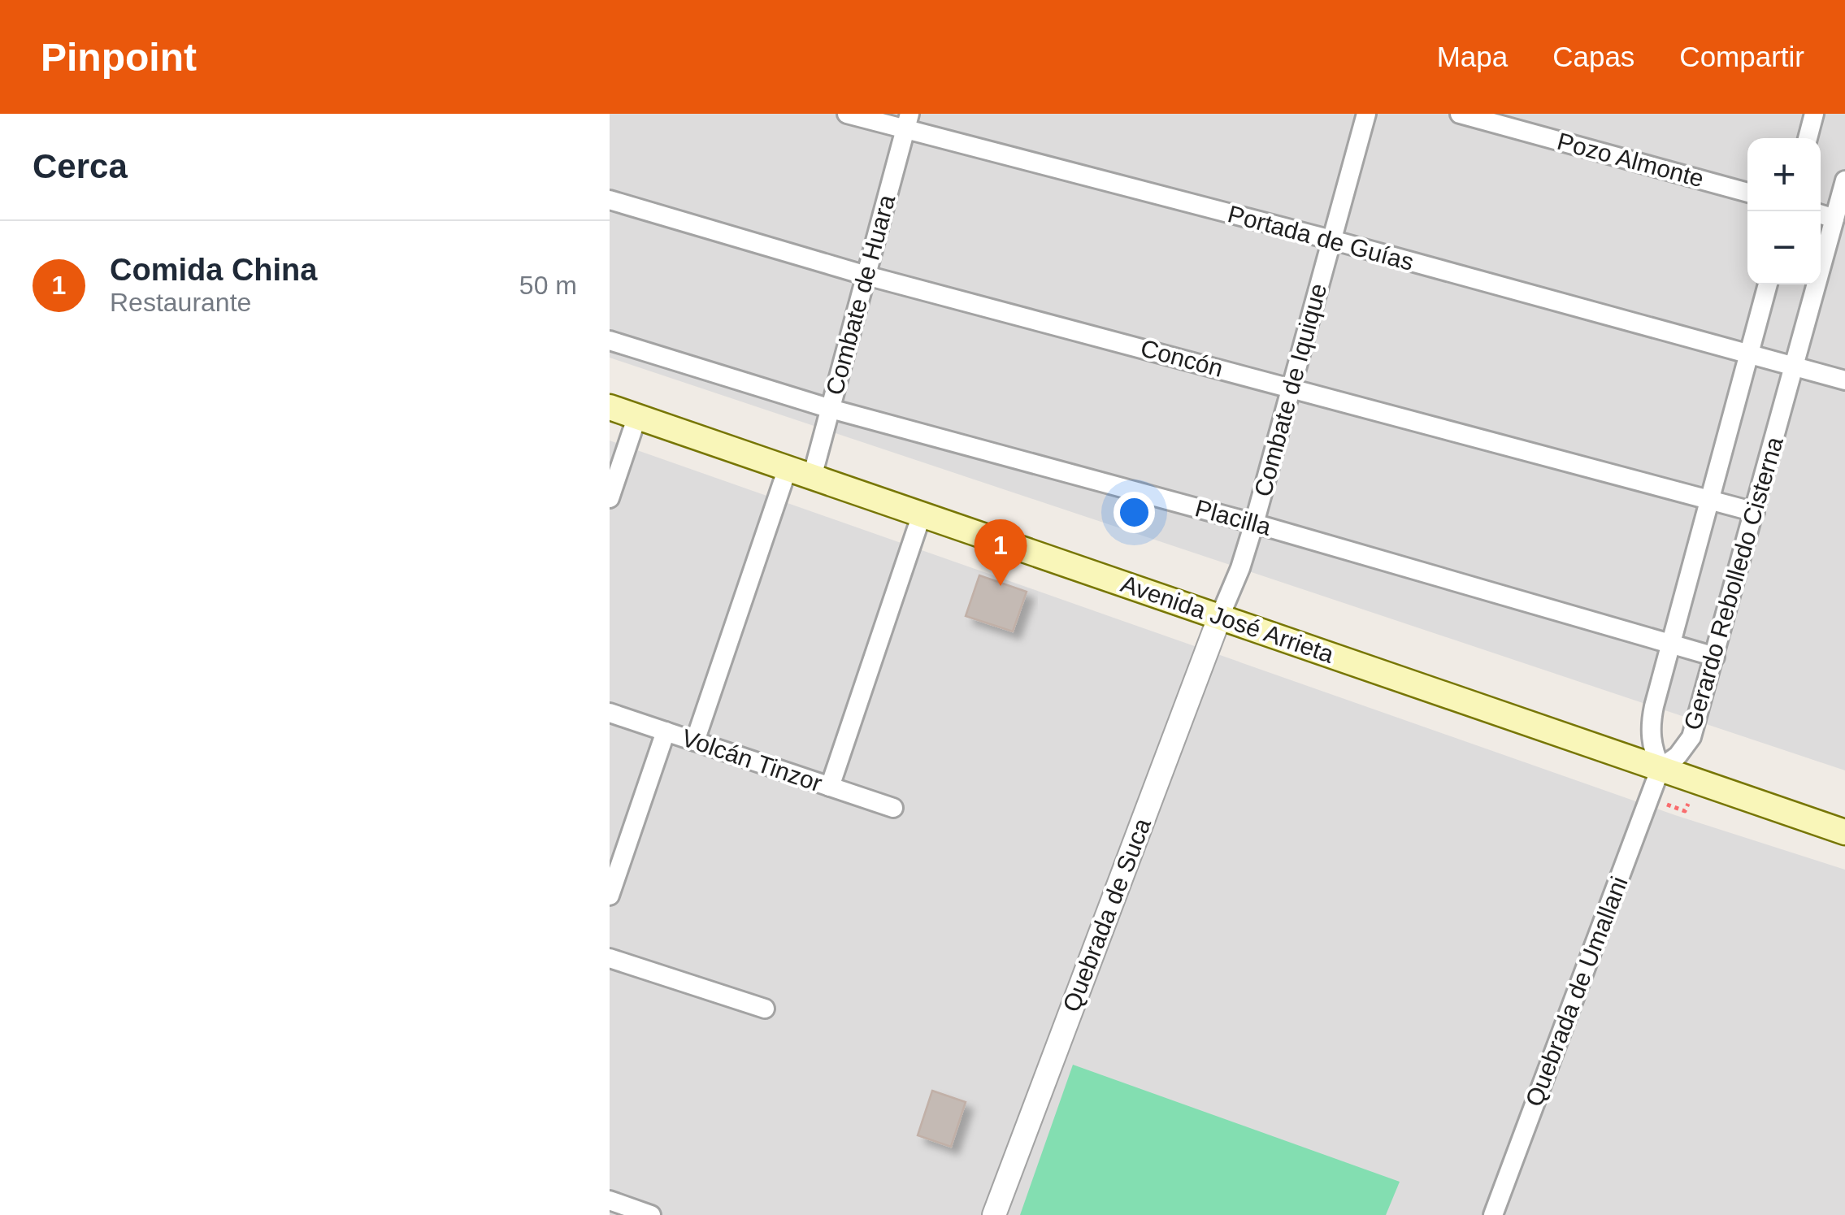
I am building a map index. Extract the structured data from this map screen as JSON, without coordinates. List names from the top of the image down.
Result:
{
  "streets": {
    "main road": ["Avenida José Arrieta"],
    "street": [
      "Pozo Almonte",
      "Portada de Guías",
      "Combate de Huara",
      "Concón",
      "Combate de Iquique",
      "Placilla",
      "Gerardo Rebolledo Cisterna",
      "Volcán Tinzor",
      "Quebrada de Suca",
      "Quebrada de Umallani"
    ]
  },
  "crossings": [
    ["Portada de Guías", "Combate de Huara"],
    ["Portada de Guías", "Combate de Iquique"],
    ["Portada de Guías", "Gerardo Rebolledo Cisterna"],
    ["Combate de Huara", "Concón"],
    ["Combate de Huara", "Placilla"],
    ["Combate de Huara", "Avenida José Arrieta"],
    ["Concón", "Combate de Iquique"],
    ["Concón", "Gerardo Rebolledo Cisterna"],
    ["Combate de Iquique", "Placilla"],
    ["Combate de Iquique", "Avenida José Arrieta"],
    ["Combate de Iquique", "Quebrada de Suca"],
    ["Placilla", "Gerardo Rebolledo Cisterna"],
    ["Gerardo Rebolledo Cisterna", "Avenida José Arrieta"],
    ["Gerardo Rebolledo Cisterna", "Quebrada de Umallani"],
    ["Avenida José Arrieta", "Quebrada de Suca"],
    ["Avenida José Arrieta", "Quebrada de Umallani"]
  ],
  "page": {
    "header": "Pinpoint",
    "nav": ["Mapa", "Capas", "Compartir"],
    "heading": "Cerca",
    "map_buttons": ["+", "−"],
    "list": [
      {
        "mark": "1",
        "name": "Comida China",
        "note": "Restaurante",
        "value": "50 m"
      }
    ],
    "pins": "1"
  }
}
